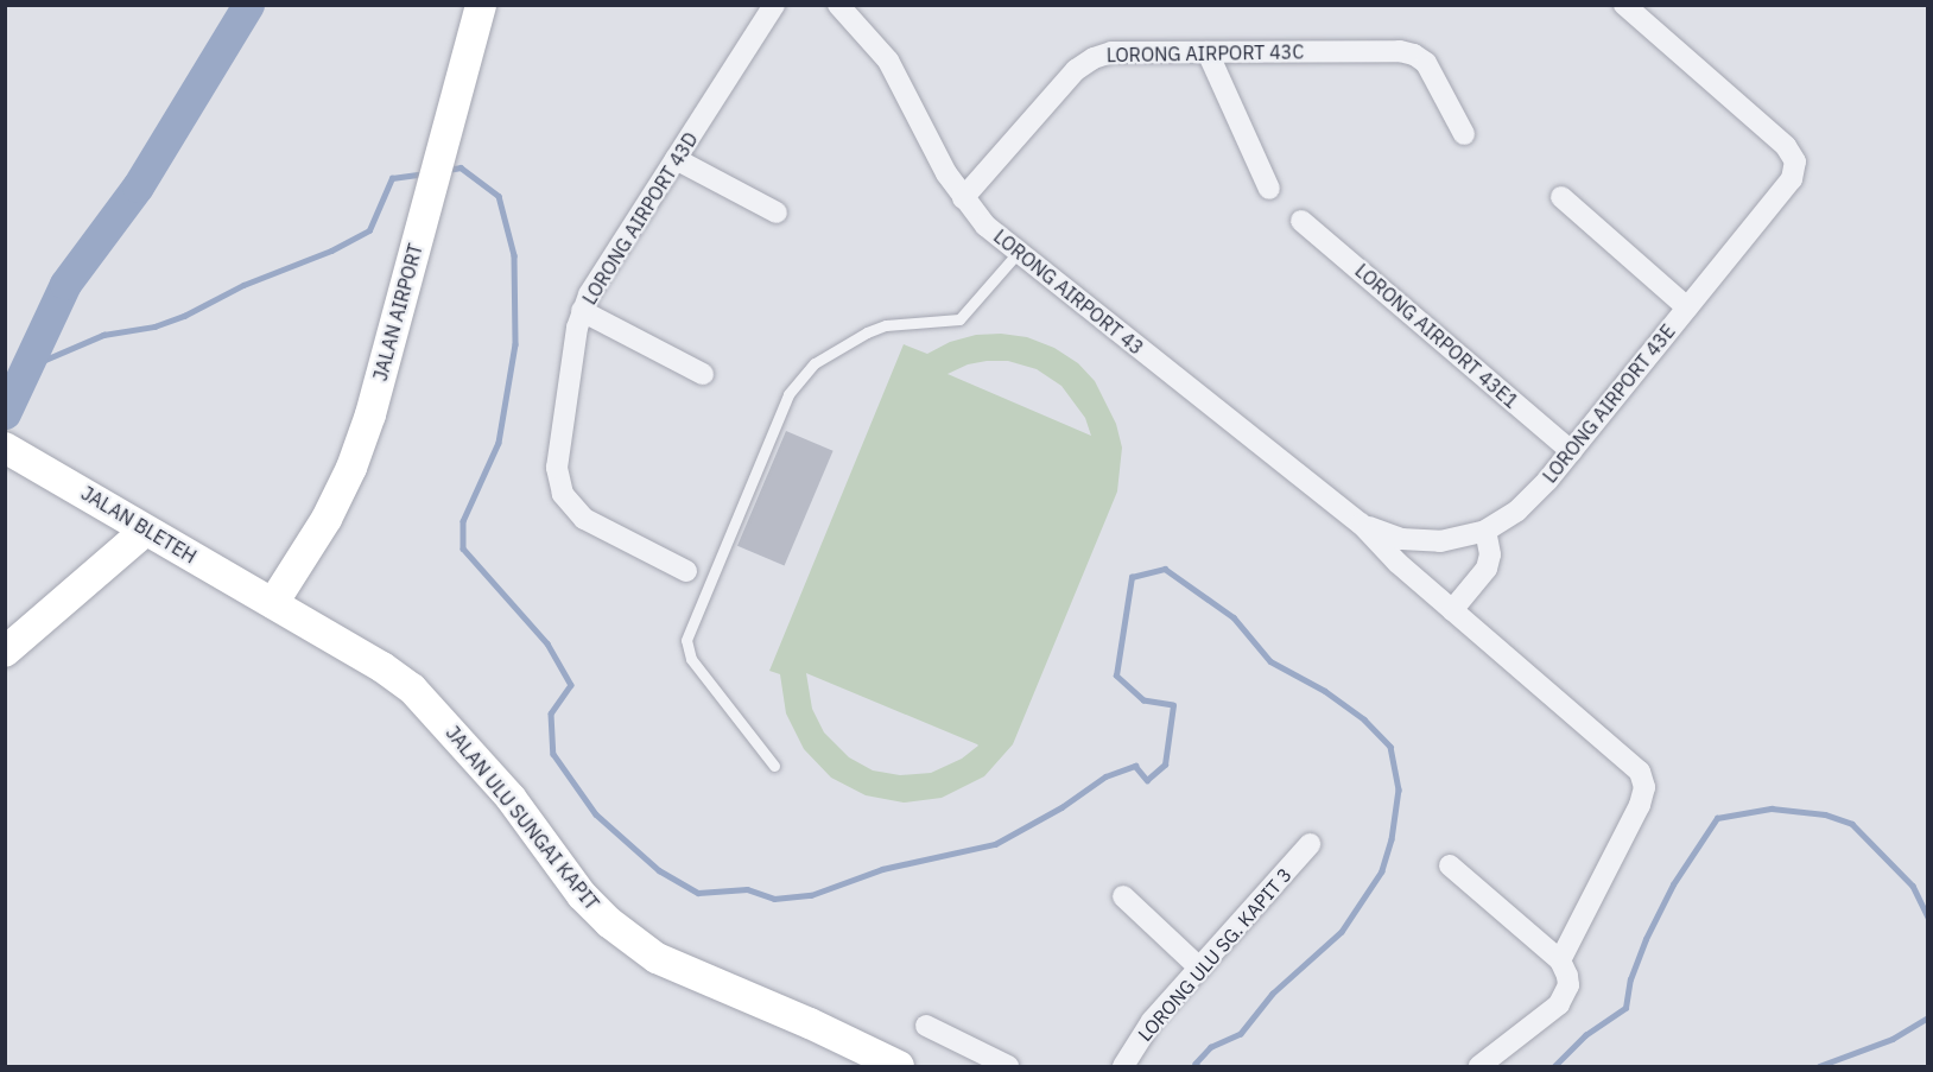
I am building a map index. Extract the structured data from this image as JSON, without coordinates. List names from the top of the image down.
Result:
{
  "streets": {
    "main road": ["JALAN AIRPORT", "JALAN BLETEH", "JALAN ULU SUNGAI KAPIT"],
    "street": [
      "LORONG AIRPORT 43C",
      "LORONG AIRPORT 43D",
      "LORONG AIRPORT 43",
      "LORONG AIRPORT 43E1",
      "LORONG AIRPORT 43E",
      "LORONG ULU SG. KAPIT 3"
    ]
  },
  "crossings": [
    ["LORONG AIRPORT 43C", "LORONG AIRPORT 43"],
    ["LORONG AIRPORT 43", "LORONG AIRPORT 43E"],
    ["JALAN AIRPORT", "JALAN BLETEH"],
    ["JALAN AIRPORT", "JALAN ULU SUNGAI KAPIT"],
    ["LORONG AIRPORT 43E1", "LORONG AIRPORT 43E"],
    ["JALAN BLETEH", "JALAN ULU SUNGAI KAPIT"]
  ]
}
